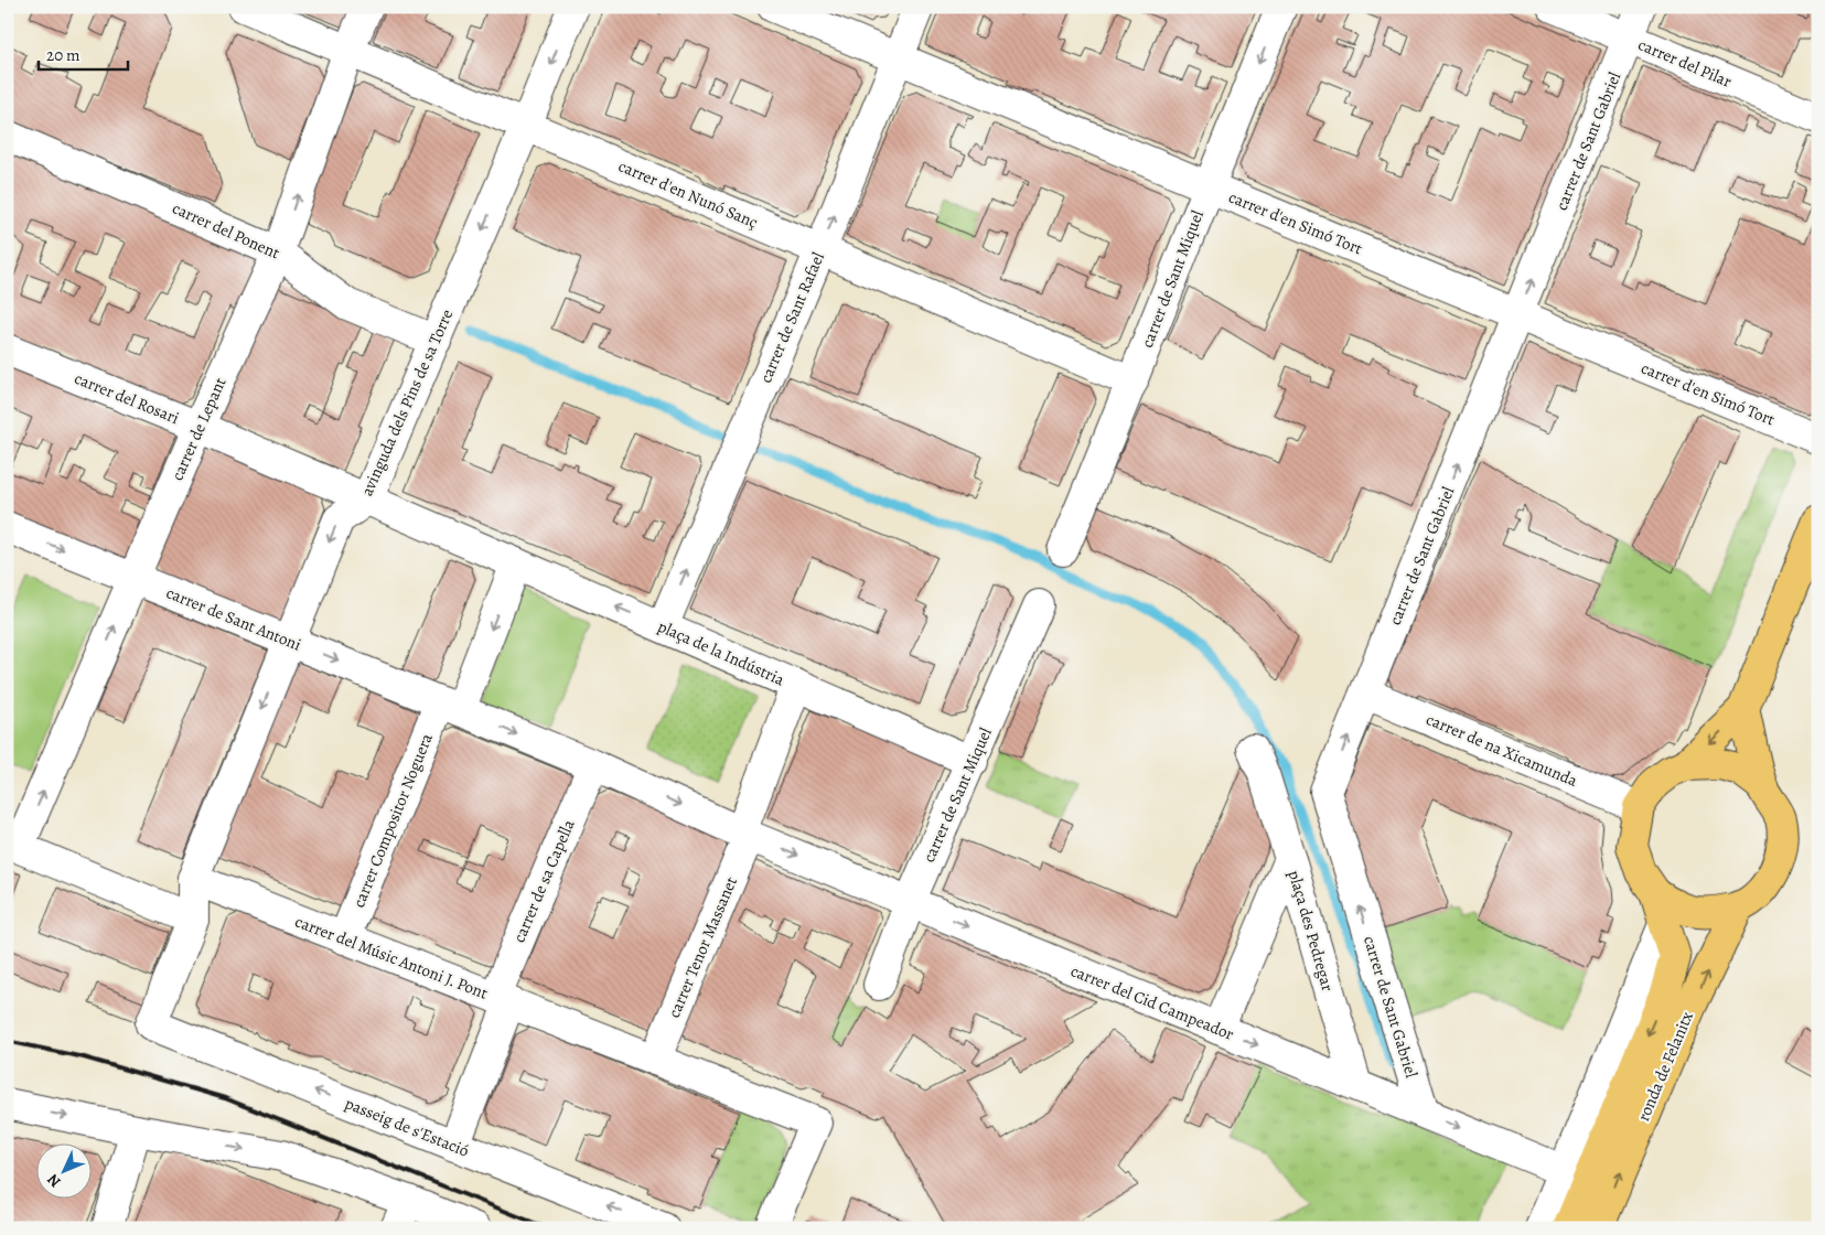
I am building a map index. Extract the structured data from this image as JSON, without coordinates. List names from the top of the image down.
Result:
{
  "streets": {
    "main road": ["ronda de Felanitx"],
    "street": [
      "carrer del Pilar",
      "carrer de Sant Gabriel",
      "carrer d'en Nunó Sanç",
      "carrer d'en Simó Tort",
      "carrer del Ponent",
      "carrer de Sant Miquel",
      "carrer de Sant Rafael",
      "carrer del Rosari",
      "avinguda dels Pins de sa Torre",
      "carrer de Lepant",
      "carrer de Sant Antoni",
      "plaça de la Indústria",
      "carrer de na Xicamunda",
      "carrer Compositor Noguera",
      "carrer de sa Capella",
      "plaça des Pedregar",
      "carrer Tenor Massanet",
      "carrer del Músic Antoni J. Pont",
      "carrer del Cid Campeador",
      "passeig de s'Estació"
    ]
  },
  "crossings": [
    ["carrer del Pilar", "carrer de Sant Gabriel"],
    ["carrer de Sant Gabriel", "carrer d'en Simó Tort"],
    ["carrer de Sant Gabriel", "carrer de na Xicamunda"],
    ["carrer de Sant Gabriel", "carrer del Cid Campeador"],
    ["carrer d'en Nunó Sanç", "carrer de Sant Miquel"],
    ["carrer d'en Nunó Sanç", "carrer de Sant Rafael"],
    ["carrer d'en Nunó Sanç", "avinguda dels Pins de sa Torre"],
    ["carrer d'en Nunó Sanç", "carrer de Lepant"],
    ["carrer d'en Simó Tort", "carrer de Sant Miquel"],
    ["carrer d'en Simó Tort", "carrer de Sant Rafael"],
    ["carrer del Ponent", "avinguda dels Pins de sa Torre"],
    ["carrer del Ponent", "carrer de Lepant"],
    ["carrer de Sant Miquel", "carrer del Cid Campeador"],
    ["carrer de Sant Rafael", "plaça de la Indústria"],
    ["carrer del Rosari", "avinguda dels Pins de sa Torre"],
    ["carrer del Rosari", "carrer de Lepant"],
    ["carrer del Rosari", "plaça de la Indústria"],
    ["avinguda dels Pins de sa Torre", "carrer de Sant Antoni"],
    ["avinguda dels Pins de sa Torre", "carrer del Músic Antoni J. Pont"],
    ["carrer de Lepant", "carrer de Sant Antoni"],
    ["carrer de Sant Antoni", "carrer Compositor Noguera"],
    ["plaça de la Indústria", "carrer Tenor Massanet"],
    ["plaça de la Indústria", "carrer del Cid Campeador"],
    ["carrer de na Xicamunda", "ronda de Felanitx"],
    ["carrer Compositor Noguera", "carrer del Músic Antoni J. Pont"],
    ["carrer de sa Capella", "carrer del Músic Antoni J. Pont"],
    ["carrer de sa Capella", "passeig de s'Estació"],
    ["plaça des Pedregar", "carrer del Cid Campeador"],
    ["carrer Tenor Massanet", "carrer del Músic Antoni J. Pont"],
    ["carrer Tenor Massanet", "carrer del Cid Campeador"]
  ],
  "one_way": [
    "carrer de Sant Gabriel",
    "carrer de Sant Rafael",
    "avinguda dels Pins de sa Torre",
    "carrer de Lepant",
    "carrer de Sant Antoni",
    "carrer del Cid Campeador"
  ],
  "scale_bar": "20 m",
  "north": "bottom left"
}
